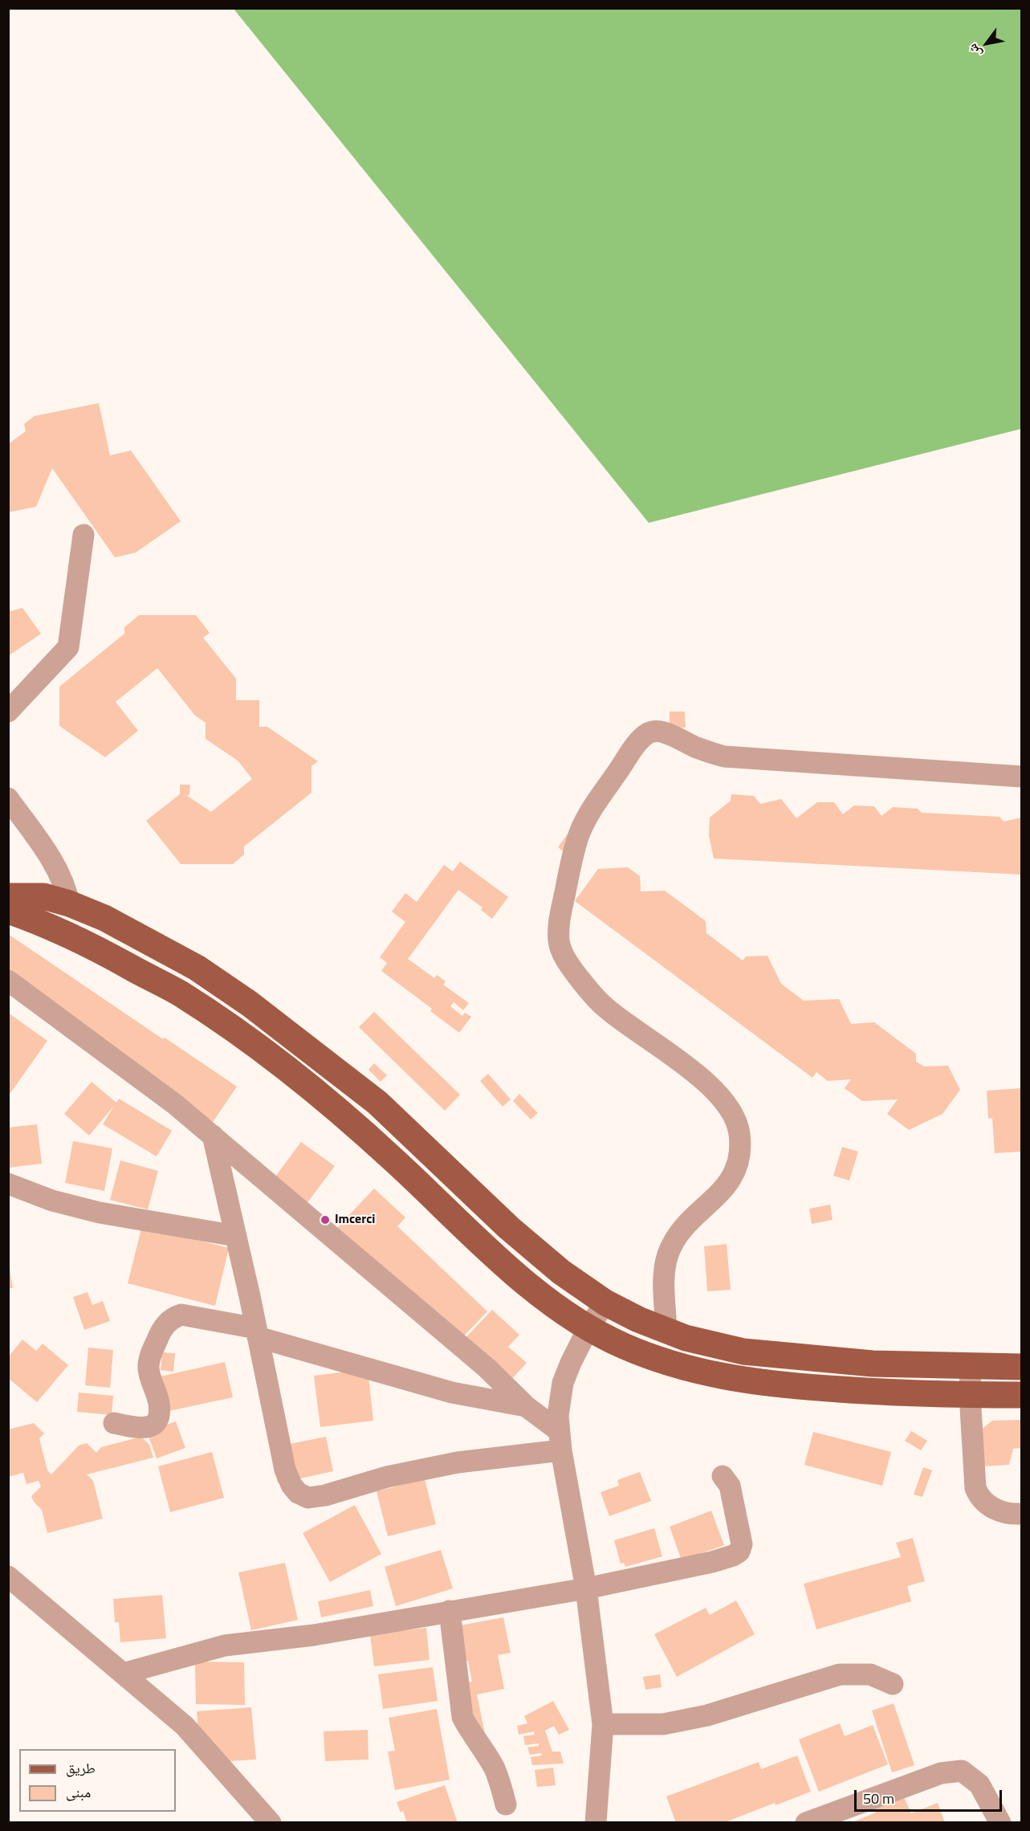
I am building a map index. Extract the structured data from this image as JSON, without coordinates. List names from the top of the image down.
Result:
{
  "places": ["Imcerci"],
  "legend": ["طريق", "مبنى"],
  "scale_bar": "50 m",
  "north": "bottom left"
}
